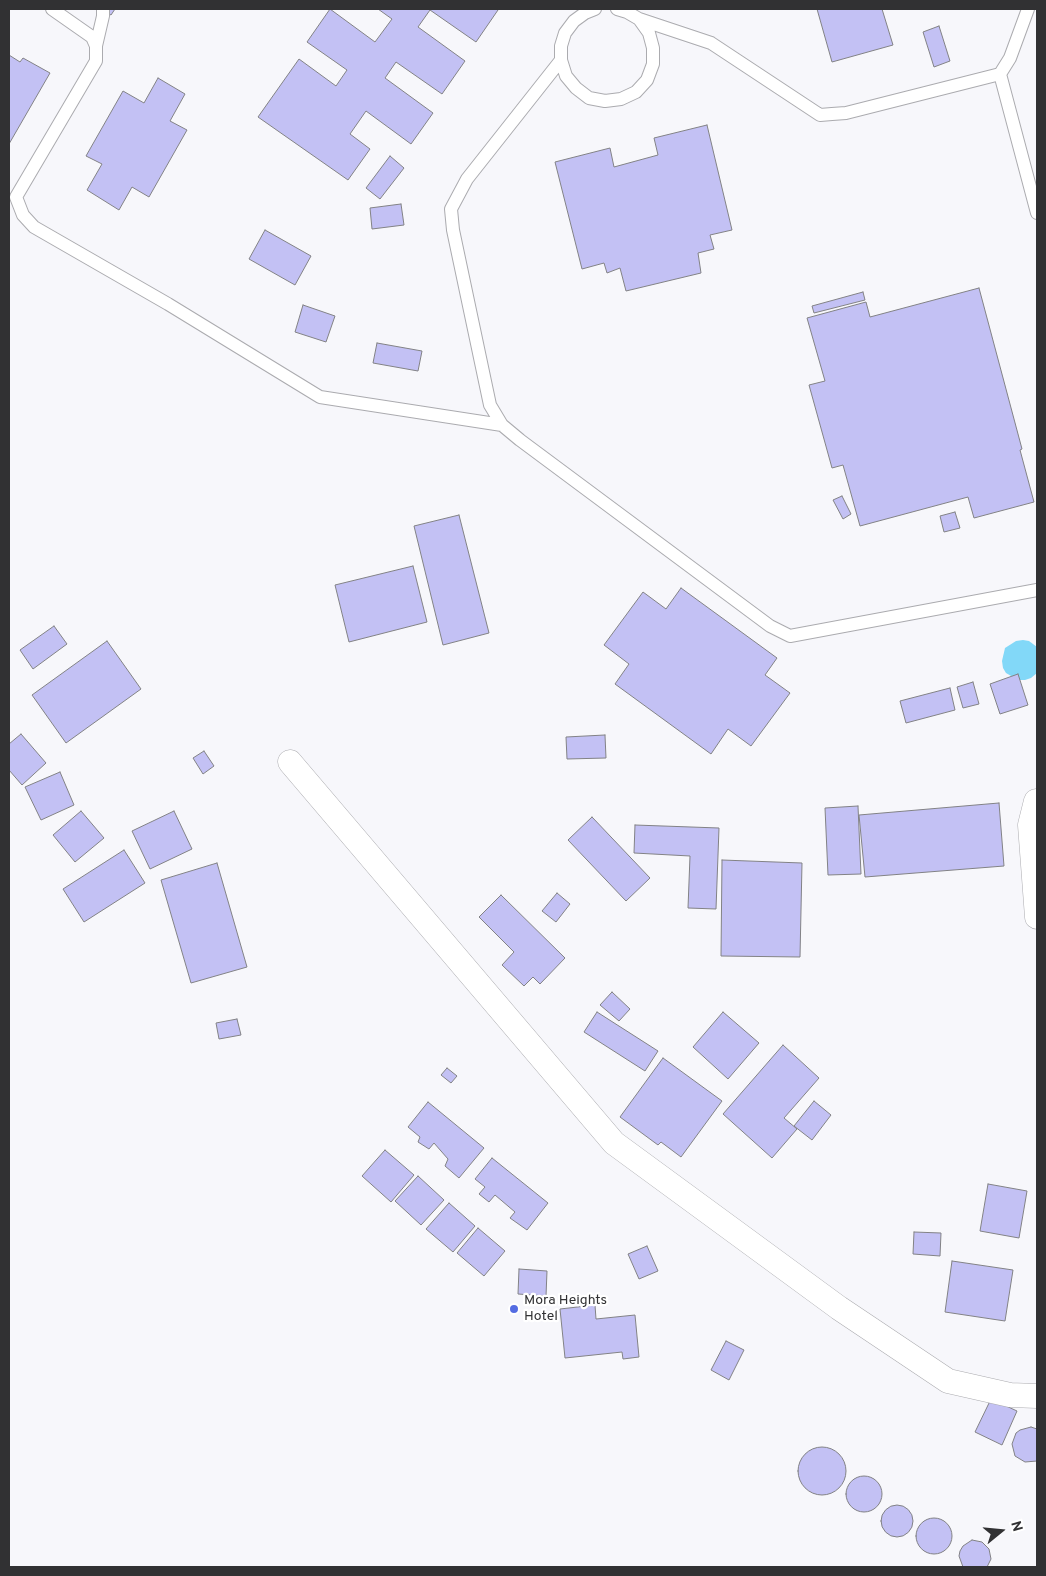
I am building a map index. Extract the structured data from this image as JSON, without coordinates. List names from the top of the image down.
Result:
{
  "places": ["Mora Heights Hotel"],
  "north": "right"
}
